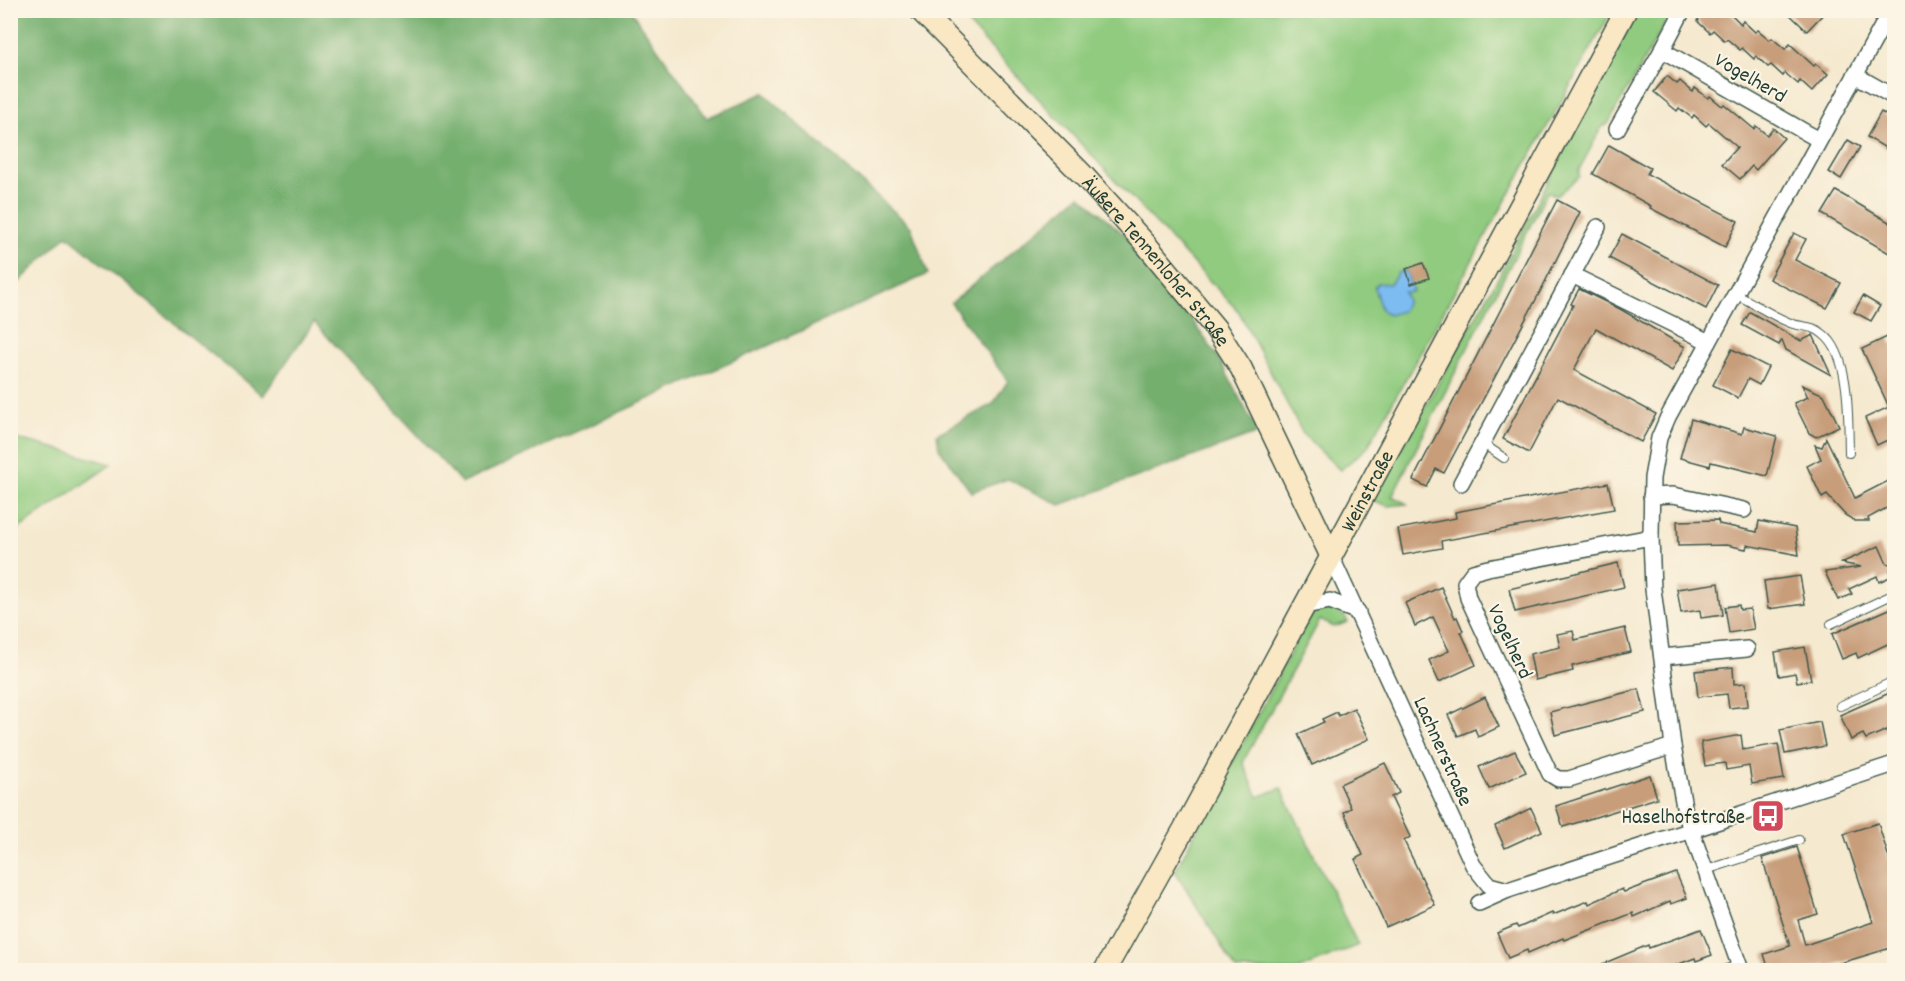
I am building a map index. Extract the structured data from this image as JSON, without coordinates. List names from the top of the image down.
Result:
{
  "streets": {
    "main road": ["Äußere Tennenloher Straße", "Weinstraße"],
    "street": ["Vogelherd", "Lachnerstraße"]
  },
  "crossings": [
    ["Äußere Tennenloher Straße", "Weinstraße"],
    ["Äußere Tennenloher Straße", "Lachnerstraße"],
    ["Weinstraße", "Lachnerstraße"]
  ],
  "places": {
    "bus stop": ["Haselhofstraße"]
  }
}
